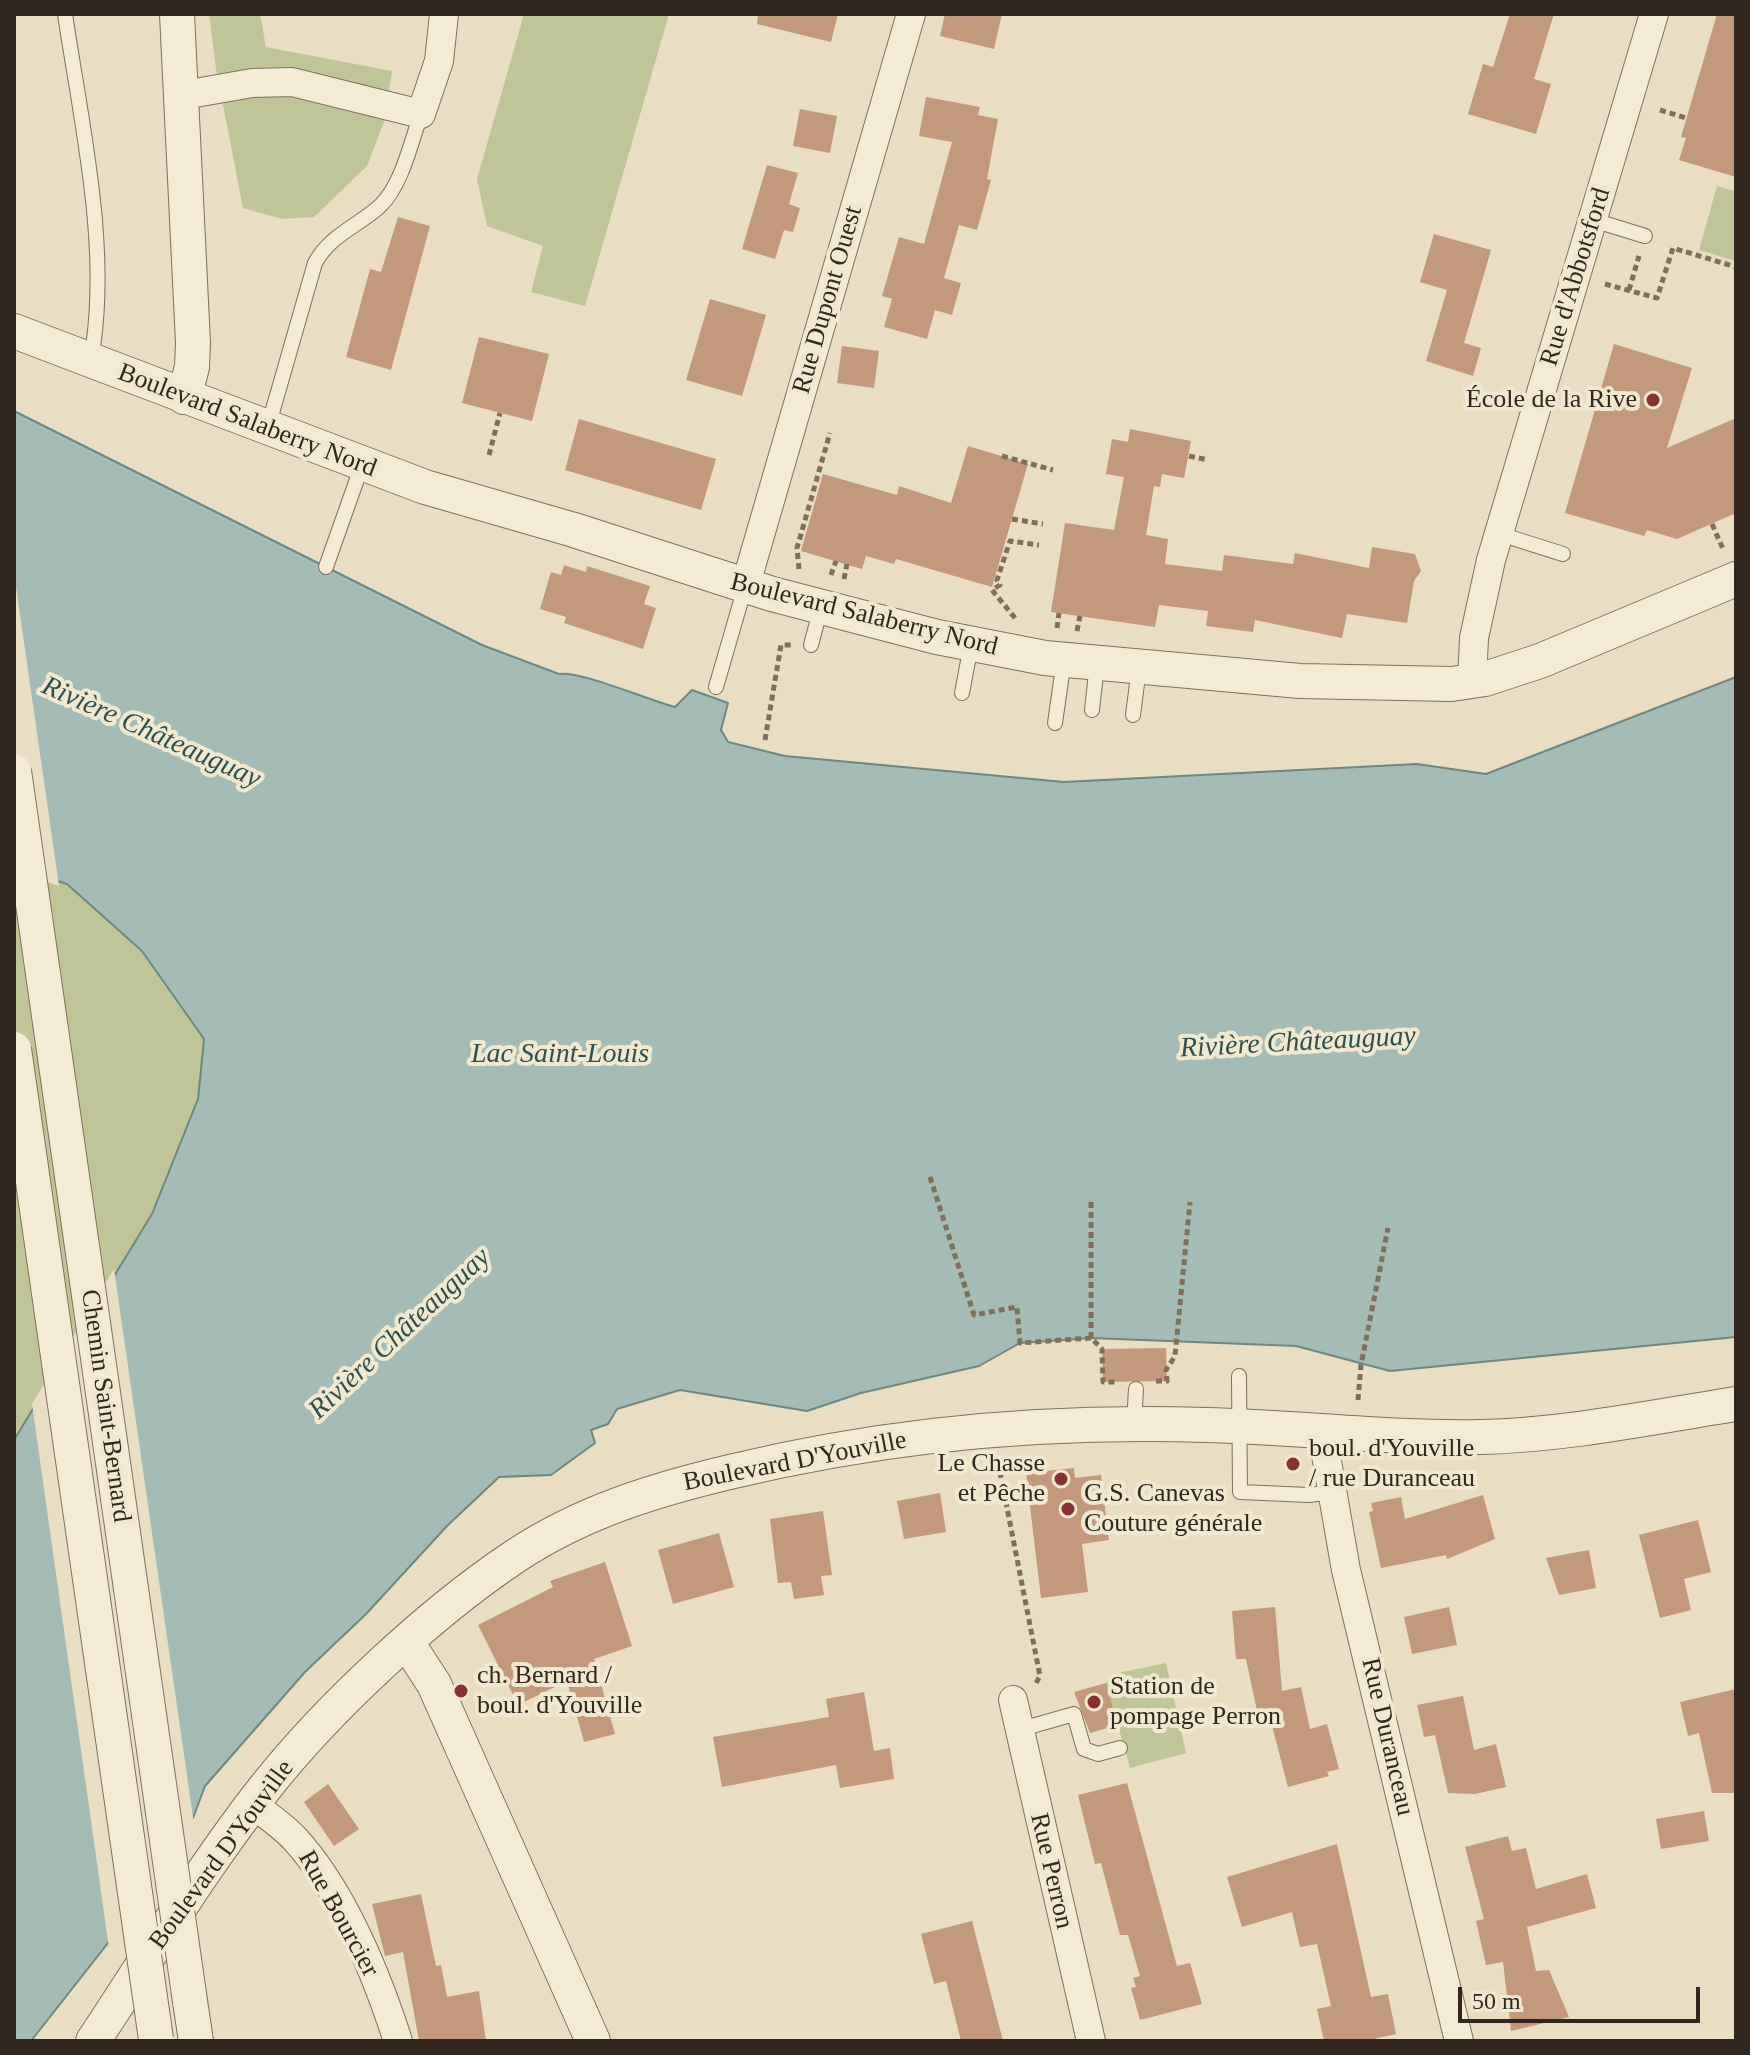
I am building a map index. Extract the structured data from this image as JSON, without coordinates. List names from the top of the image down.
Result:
{
  "streets": {
    "street": [
      "Rue d'Abbotsford",
      "Rue Dupont Ouest",
      "Boulevard Salaberry Nord",
      "Chemin Saint-Bernard",
      "Boulevard D'Youville",
      "Rue Duranceau",
      "Rue Perron",
      "Rue Bourcier"
    ]
  },
  "crossings": [
    ["Rue d'Abbotsford", "Boulevard Salaberry Nord"],
    ["Rue Dupont Ouest", "Boulevard Salaberry Nord"],
    ["Boulevard D'Youville", "Rue Duranceau"],
    ["Boulevard D'Youville", "Rue Bourcier"]
  ],
  "water": ["Rivière Châteauguay", "Lac Saint-Louis"],
  "places": [
    "École de la Rive",
    "boul. d'Youville / rue Duranceau",
    "Le Chasse et Pêche",
    "G.S. Canevas Couture générale",
    "ch. Bernard / boul. d'Youville",
    "Station de pompage Perron"
  ],
  "scale_bar": "50 m"
}
